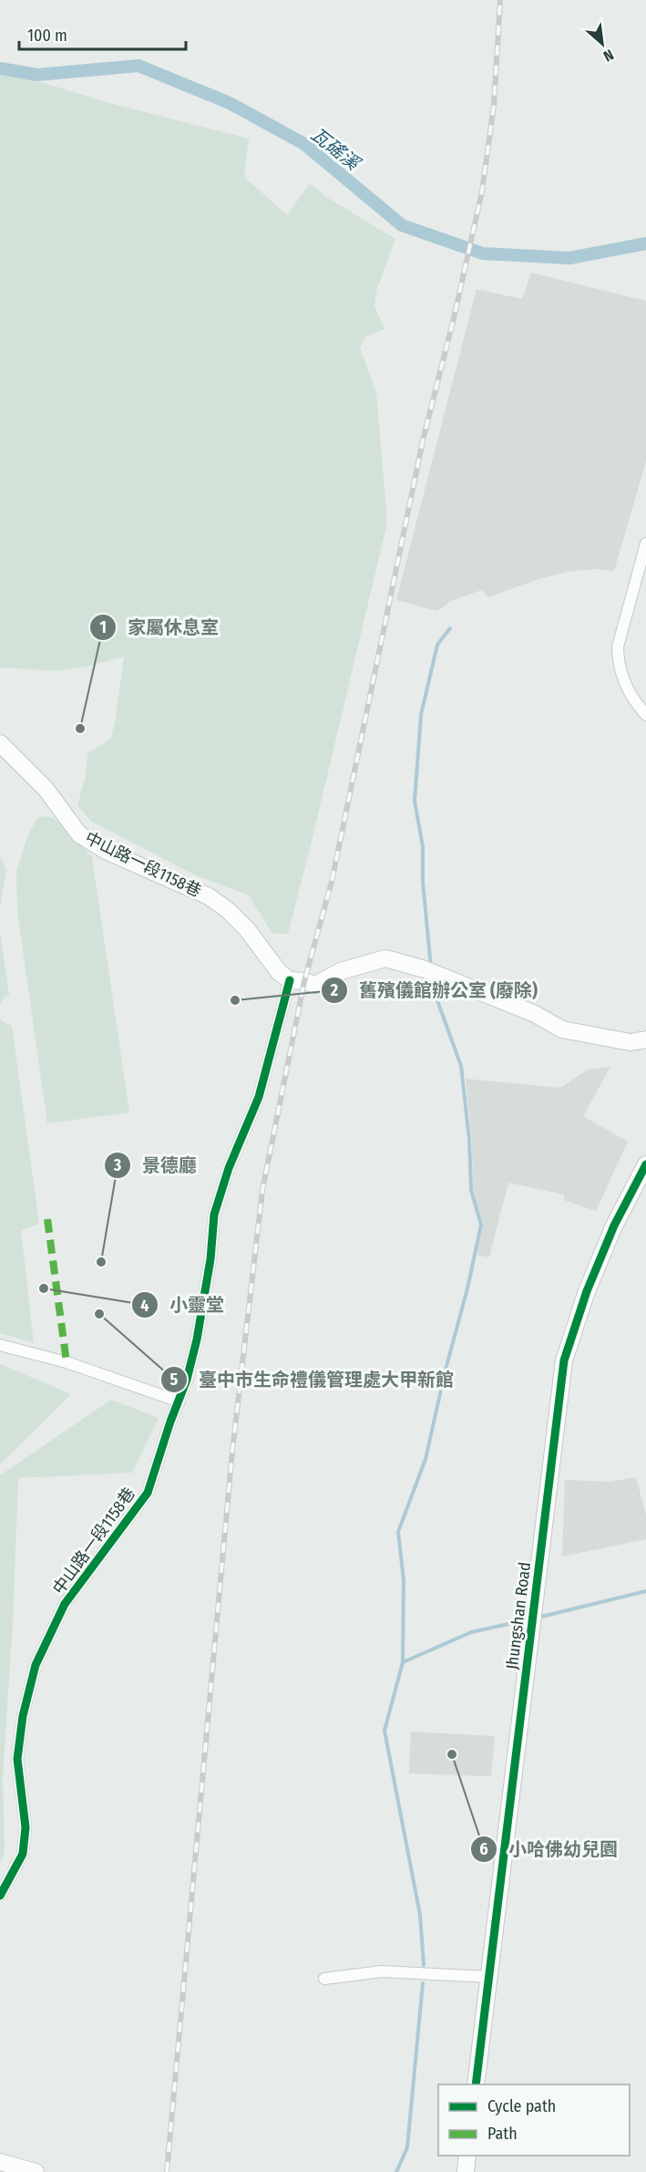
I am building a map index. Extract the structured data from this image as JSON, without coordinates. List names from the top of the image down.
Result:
{
  "streets": {
    "street": ["中山路一段1158巷", "Jhungshan Road"]
  },
  "water": ["瓦磘溪"],
  "places": [
    "家屬休息室",
    "舊殯儀館辦公室 (廢除)",
    "景德廳",
    "小靈堂",
    "臺中市生命禮儀管理處大甲新館",
    "小哈佛幼兒園"
  ],
  "legend": ["Cycle path", "Path"],
  "scale_bar": "100 m",
  "north": "bottom right"
}
